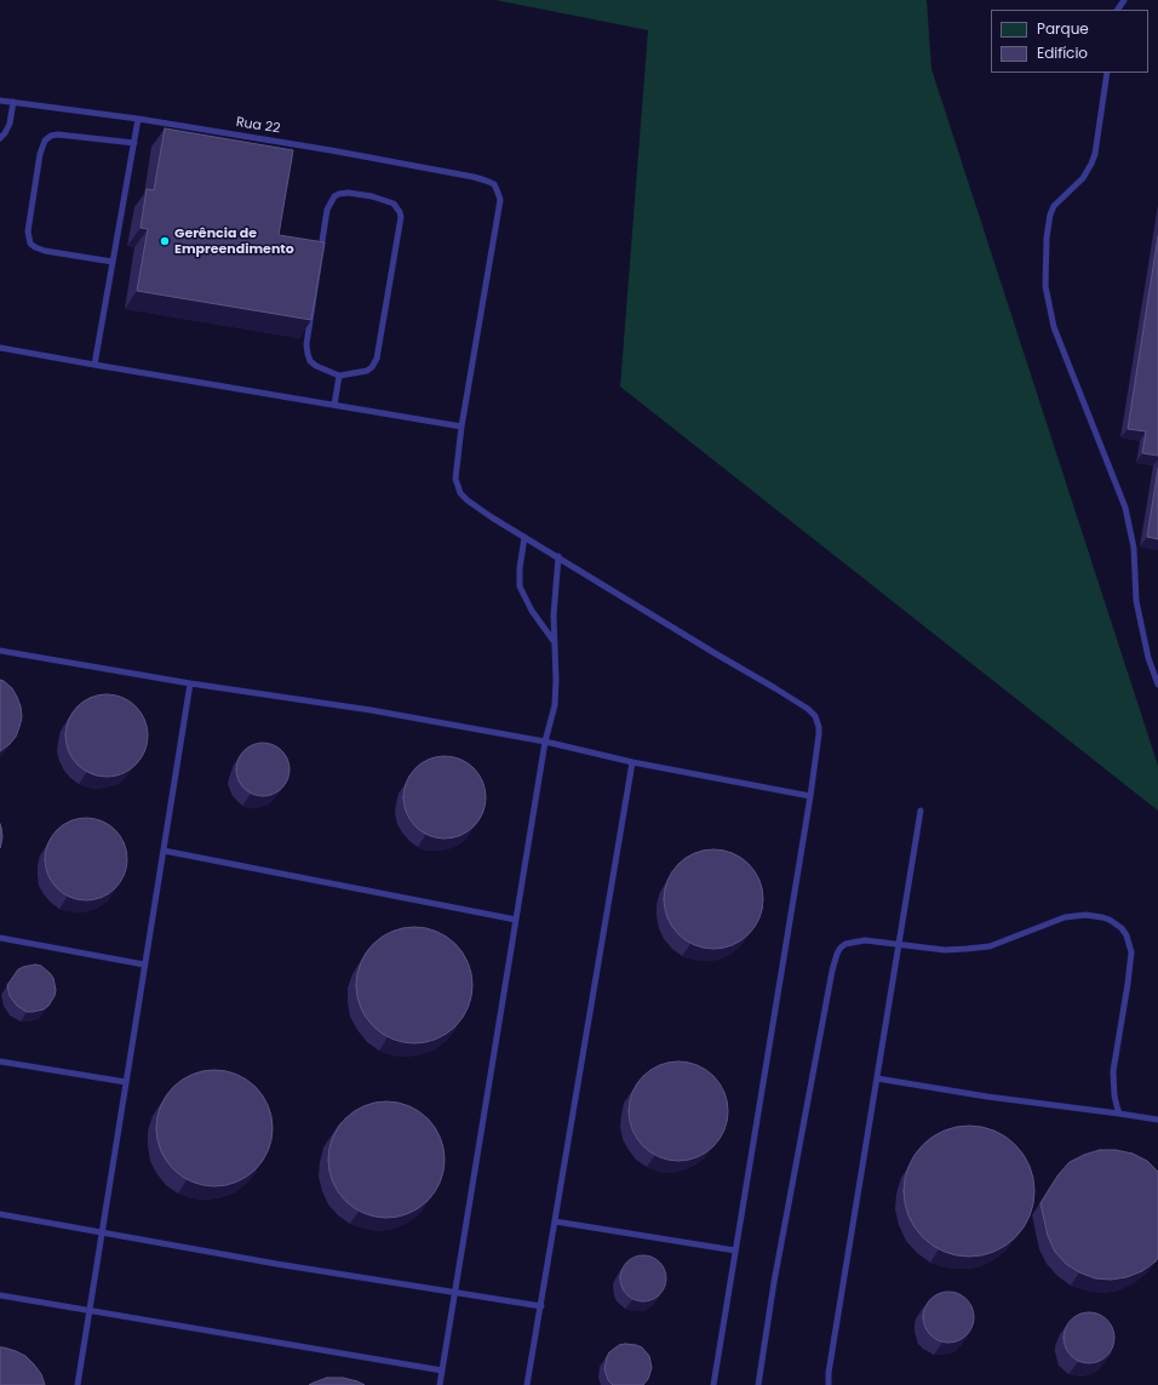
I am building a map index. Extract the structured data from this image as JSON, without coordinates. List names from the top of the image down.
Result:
{
  "streets": {
    "lane": ["Rua 22"]
  },
  "places": ["Gerência de Empreendimento"],
  "legend": ["Parque", "Edifício"]
}
